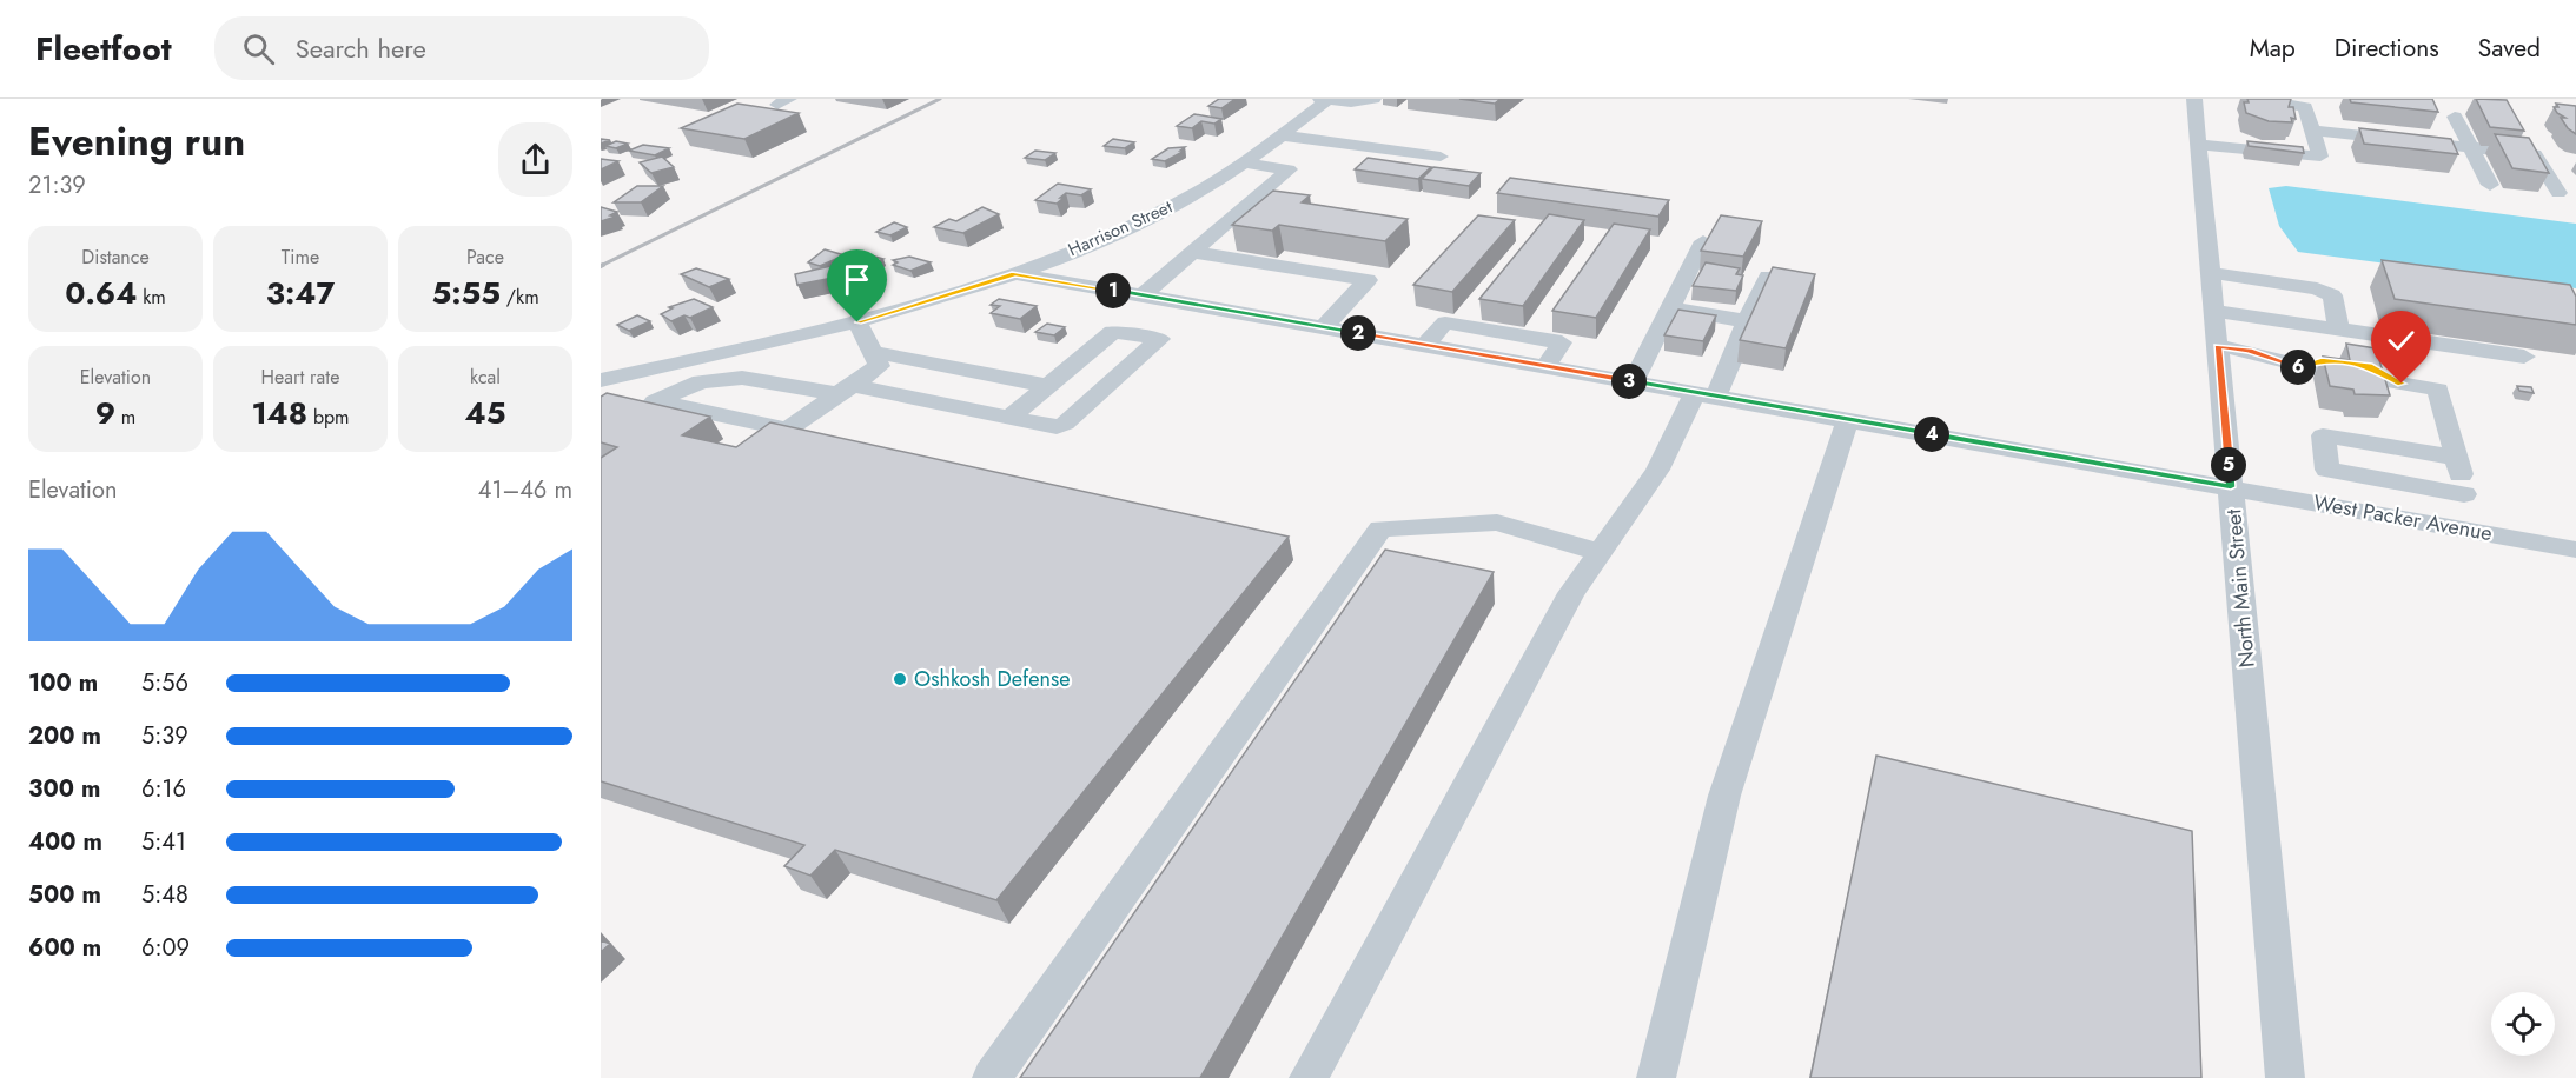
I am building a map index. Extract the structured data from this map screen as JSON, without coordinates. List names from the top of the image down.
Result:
{
  "streets": {
    "street": ["Harrison Street", "West Packer Avenue", "North Main Street"]
  },
  "crossings": [
    ["Harrison Street", "West Packer Avenue"],
    ["West Packer Avenue", "North Main Street"]
  ],
  "places": ["Oshkosh Defense"],
  "page": {
    "header": "Fleetfoot",
    "search": "Search here",
    "nav": ["Map", "Directions", "Saved"],
    "heading": ["Evening run", "21:39"],
    "stats": [
      ["Distance", "0.64 km"],
      ["Time", "3:47"],
      ["Pace", "5:55 /km"],
      ["Elevation", "9 m"],
      ["Heart rate", "148 bpm"],
      ["kcal", "45"]
    ],
    "pins": [
      "1",
      "2",
      "6",
      "3",
      "4",
      "5"
    ],
    "chart": ["Elevation", "41–46 m"],
    "list": [
      {
        "name": "100 m",
        "note": "5:56"
      },
      {
        "name": "200 m",
        "note": "5:39"
      },
      {
        "name": "300 m",
        "note": "6:16"
      },
      {
        "name": "400 m",
        "note": "5:41"
      },
      {
        "name": "500 m",
        "note": "5:48"
      },
      {
        "name": "600 m",
        "note": "6:09"
      }
    ]
  }
}
